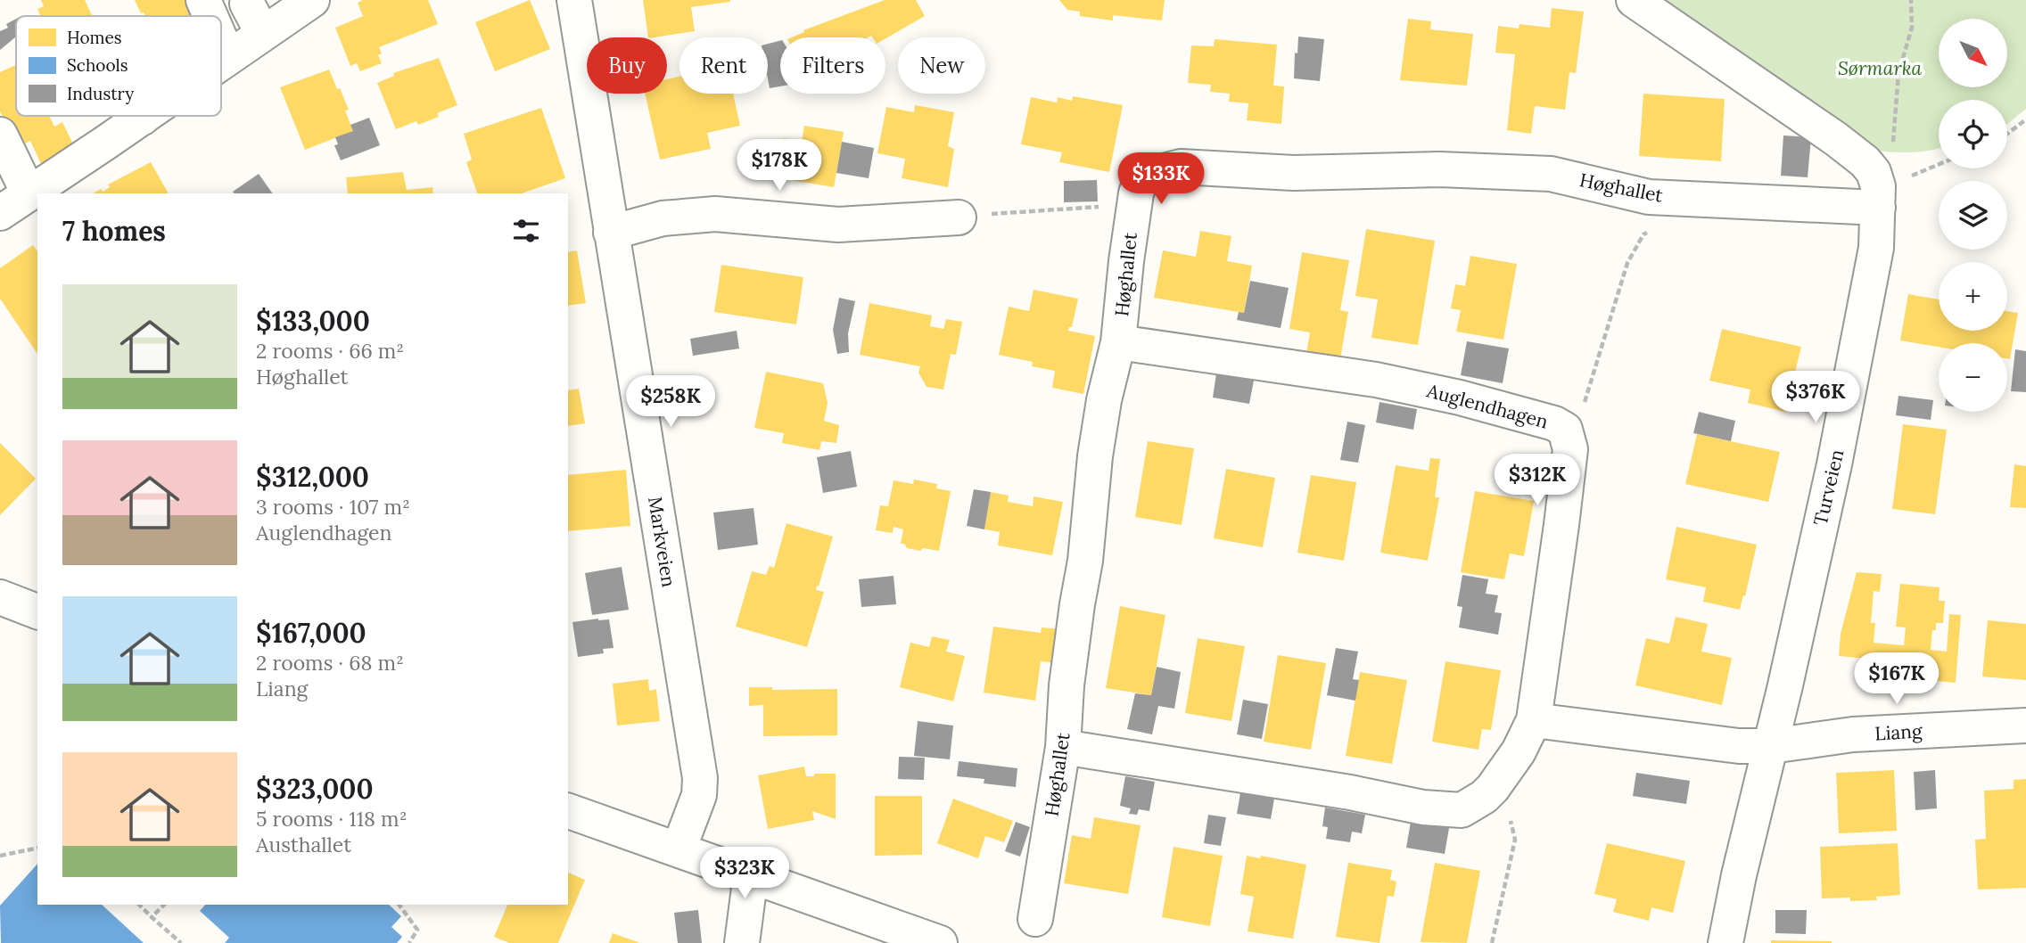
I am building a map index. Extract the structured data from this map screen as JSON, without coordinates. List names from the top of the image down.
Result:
{
  "streets": {
    "street": [
      "Høghallet",
      "Auglendhagen",
      "Turveien",
      "Markveien",
      "Liang"
    ]
  },
  "crossings": [
    ["Høghallet", "Auglendhagen"],
    ["Høghallet", "Turveien"],
    ["Turveien", "Liang"]
  ],
  "parks": ["Sørmarka"],
  "legend": ["Homes", "Schools", "Industry"],
  "north": "bottom right",
  "page": {
    "map_buttons": ["+", "−"],
    "chip": [
      "Buy",
      "Rent",
      "Filters",
      "New"
    ],
    "price": [
      "$178K",
      "$133K",
      "$376K",
      "$258K",
      "$312K",
      "$167K",
      "$323K"
    ],
    "heading": "7 homes",
    "list": [
      {
        "name": "$133,000",
        "note": "2 rooms · 66 m² · Høghallet"
      },
      {
        "name": "$312,000",
        "note": "3 rooms · 107 m² · Auglendhagen"
      },
      {
        "name": "$167,000",
        "note": "2 rooms · 68 m² · Liang"
      },
      {
        "name": "$323,000",
        "note": "5 rooms · 118 m² · Austhallet"
      }
    ]
  }
}
